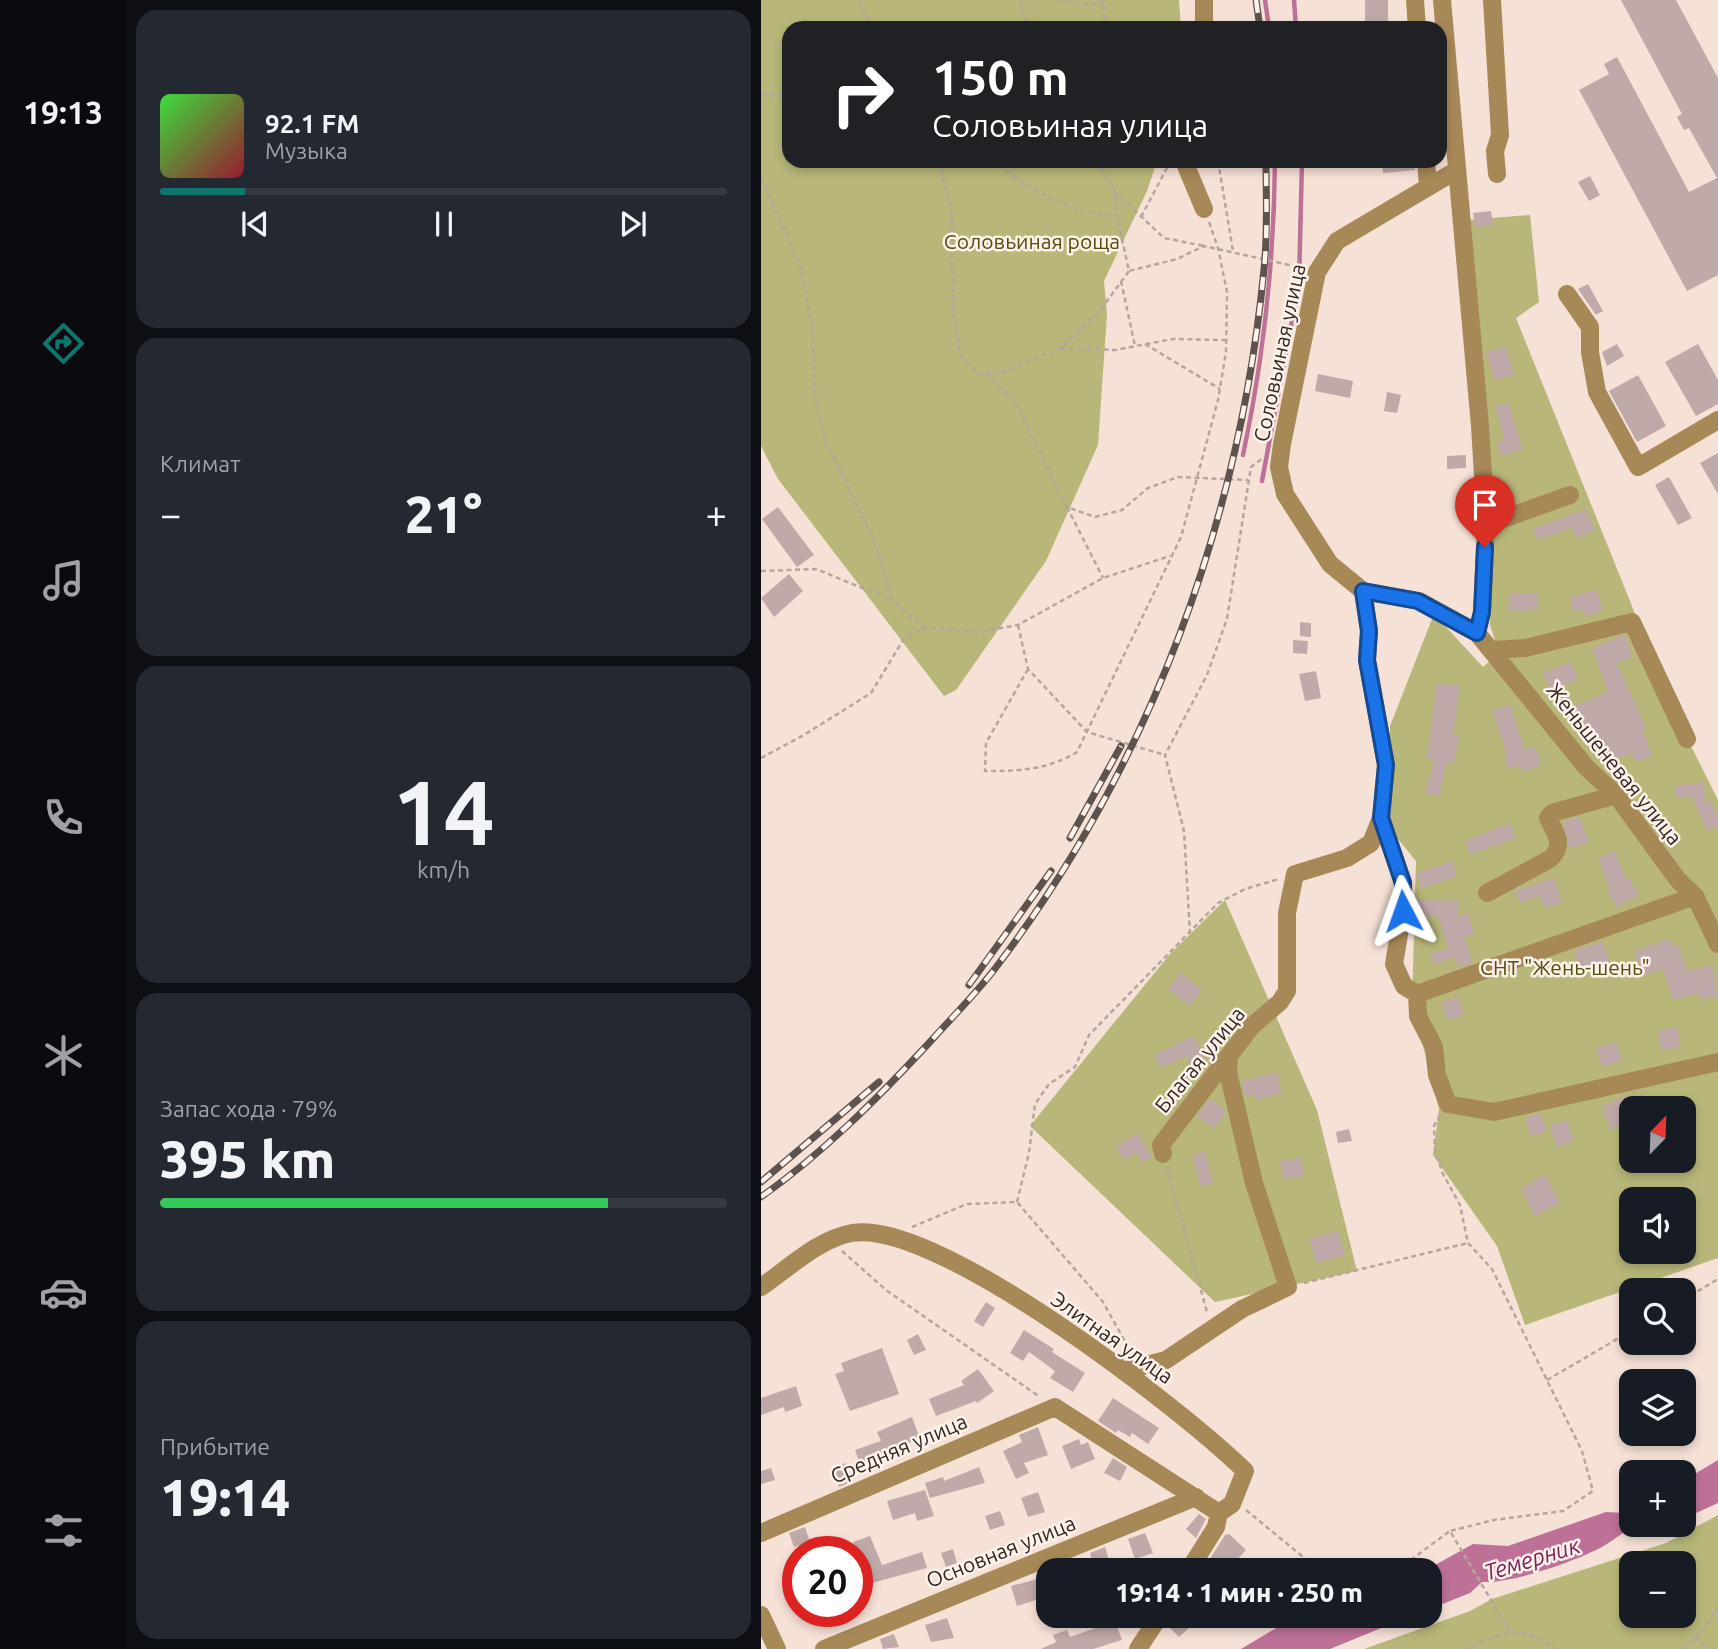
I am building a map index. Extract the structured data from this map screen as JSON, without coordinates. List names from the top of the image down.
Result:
{
  "streets": {
    "street": [
      "Соловьиная улица",
      "Женьшеневая улица",
      "Благая улица",
      "Элитная улица",
      "Средняя улица",
      "Основная улица"
    ]
  },
  "crossings": [
    ["Соловьиная улица", "Женьшеневая улица"]
  ],
  "water": ["Темерник"],
  "parks": ["Соловьиная роща", "СНТ \"Жень-шень\""],
  "north": "top right",
  "page": {
    "tabs": "19:13",
    "turn": ["150 m", "Соловьиная улица"],
    "song": ["92.1 FM", "Музыка"],
    "tile": [
      "Климат",
      ["14", "km/h"],
      ["Запас хода · 79%", "395 km"],
      ["Прибытие", "19:14"]
    ],
    "heat": ["−", "21°", "+"],
    "map_buttons": ["+", "−"],
    "limit": "20",
    "trip": "19:14 · 1 мин · 250 m"
  }
}
